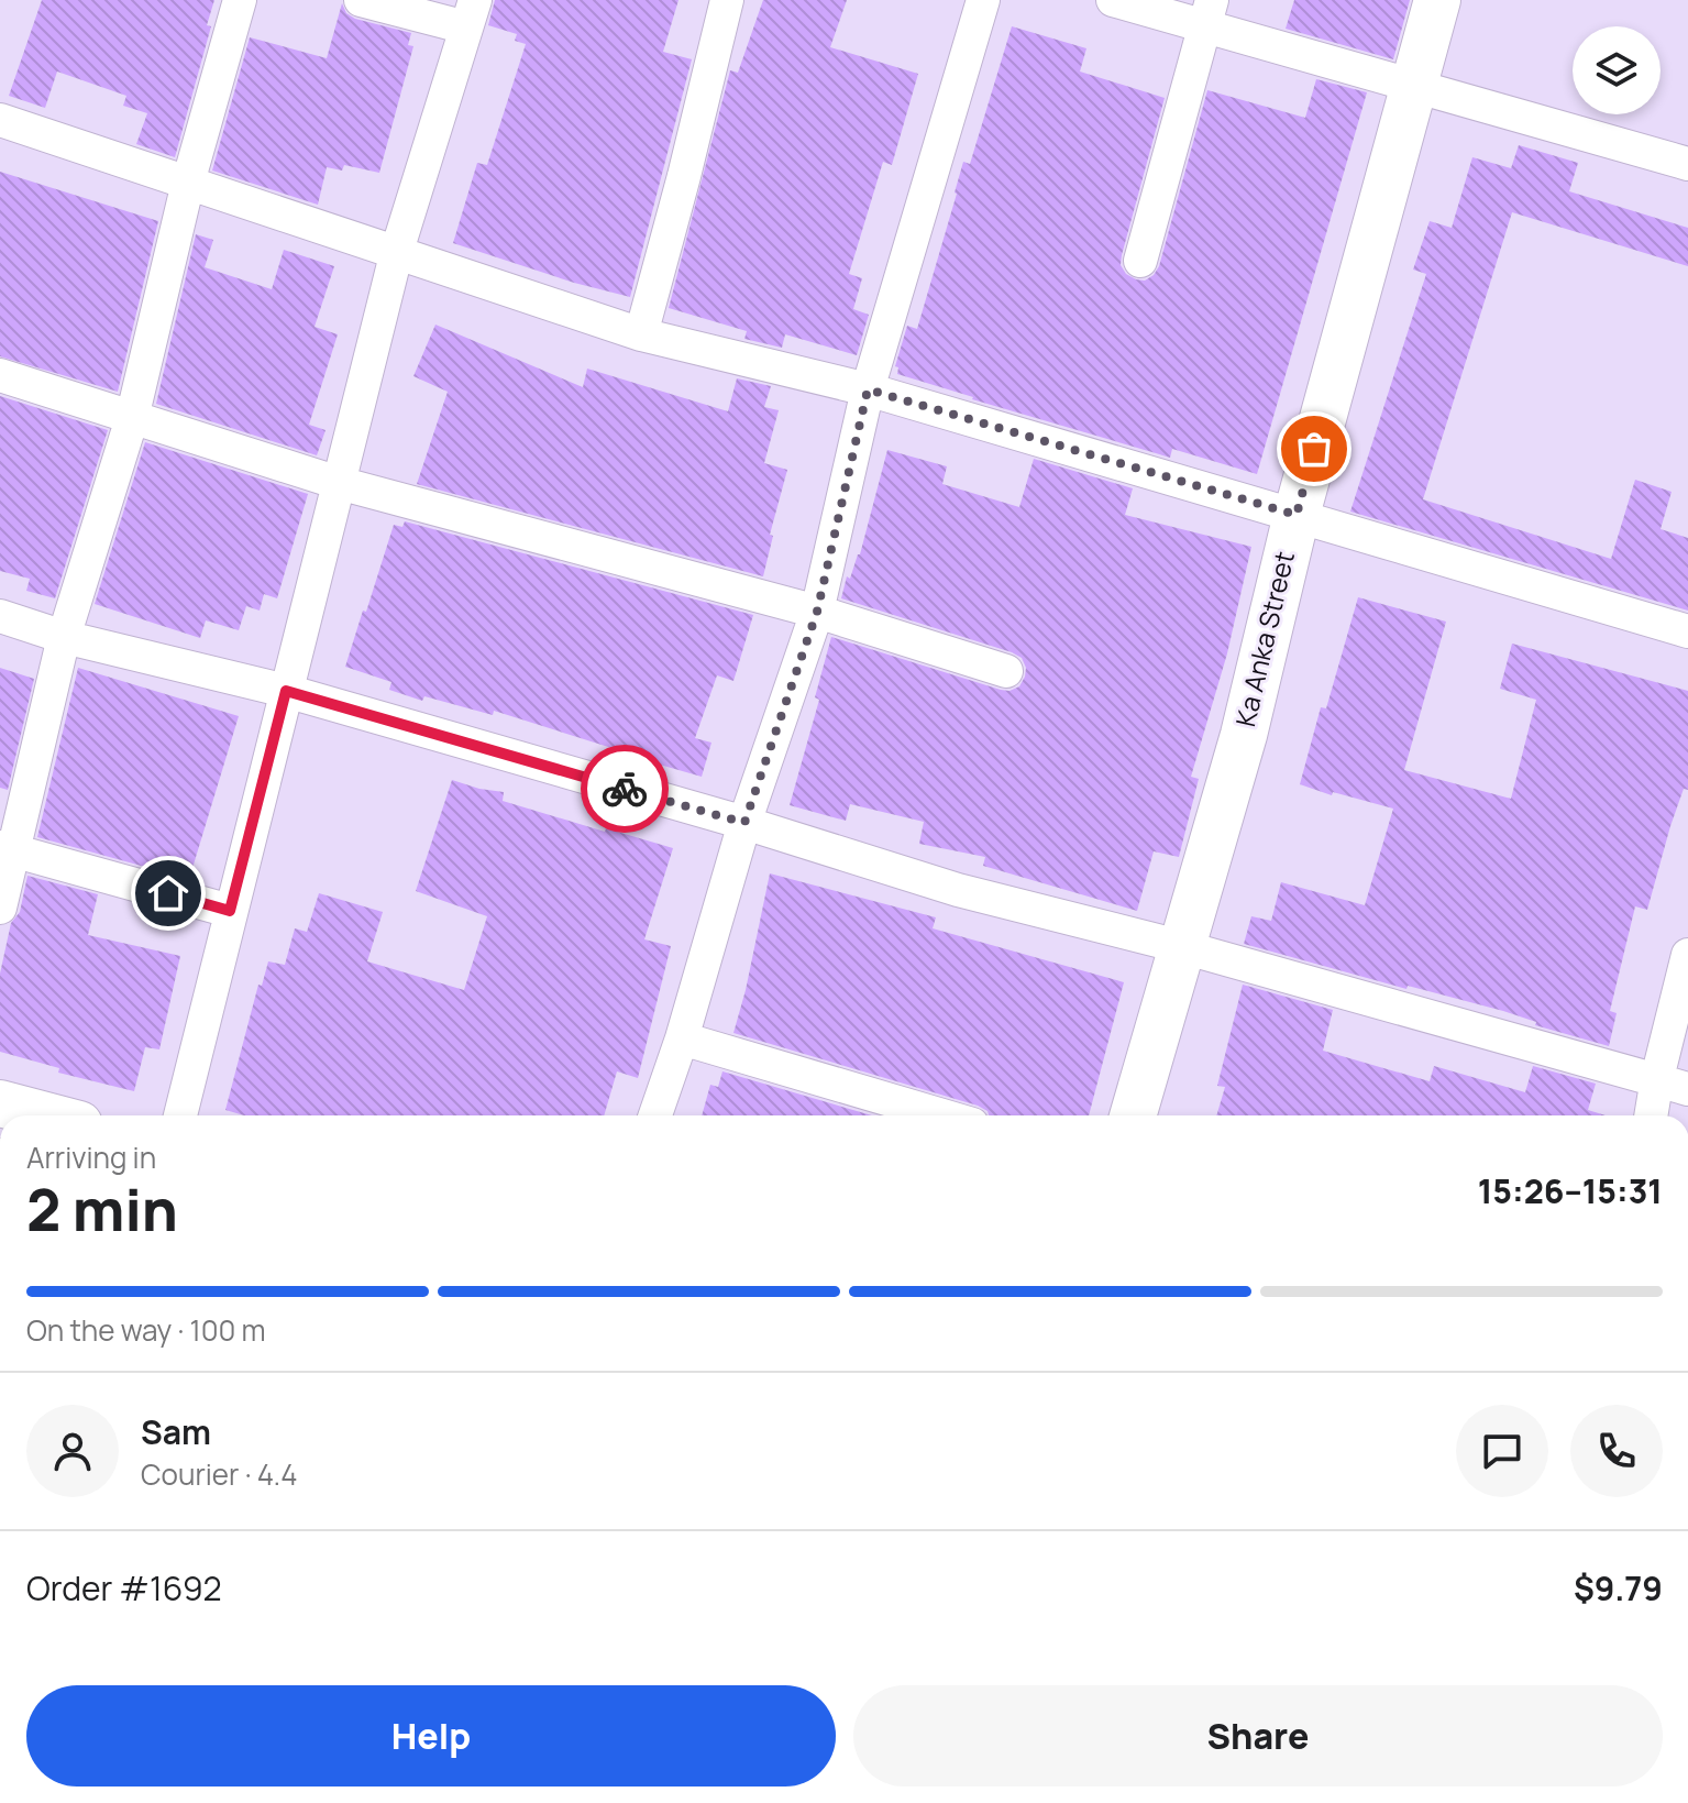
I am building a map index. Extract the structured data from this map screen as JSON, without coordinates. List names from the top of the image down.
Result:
{
  "streets": {
    "street": ["Ka Anka Street"]
  },
  "page": {
    "heading": ["2 min", "Arriving in", "15:26–15:31"],
    "panel": [
      "Sam",
      "Courier · 4.4",
      "Order #1692",
      "$9.79"
    ],
    "bar": "On the way · 100 m",
    "buttons": ["Help", "Share"]
  }
}
